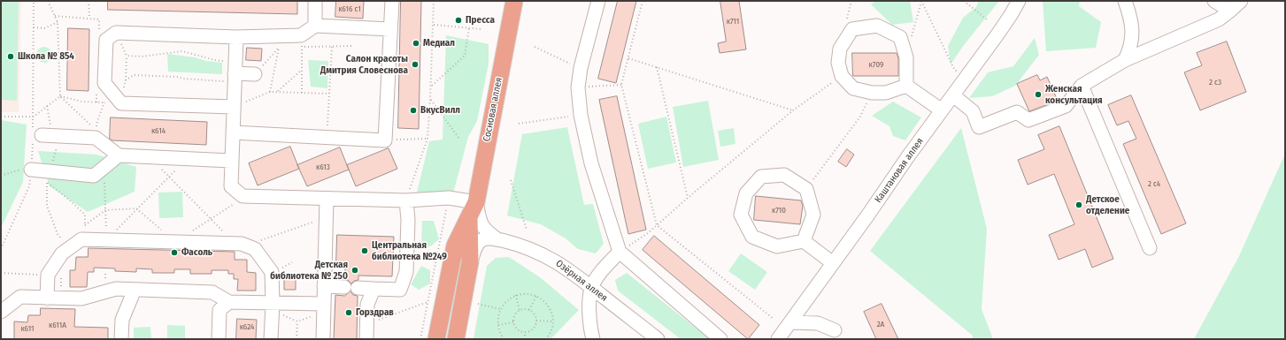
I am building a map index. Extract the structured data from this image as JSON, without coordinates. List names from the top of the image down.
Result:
{
  "streets": {
    "main road": ["Сосновая аллея"],
    "street": ["Каштановая аллея", "Озёрная аллея"]
  },
  "places": [
    "Пресса",
    "Медиал",
    "Школа № 854",
    "Салон красоты Дмитрия Словеснова",
    "Женская консультация",
    "ВкусВилл",
    "Детское отделение",
    "Центральная библиотека №249",
    "Фасоль",
    "Детская библиотека № 250",
    "Горздрав"
  ],
  "house_numbers": [
    "к616 с1",
    "к711",
    "к709",
    "2 с3",
    "к614",
    "к613",
    "2 с4",
    "к710",
    "2А",
    "к611А",
    "к624",
    "к611"
  ]
}
